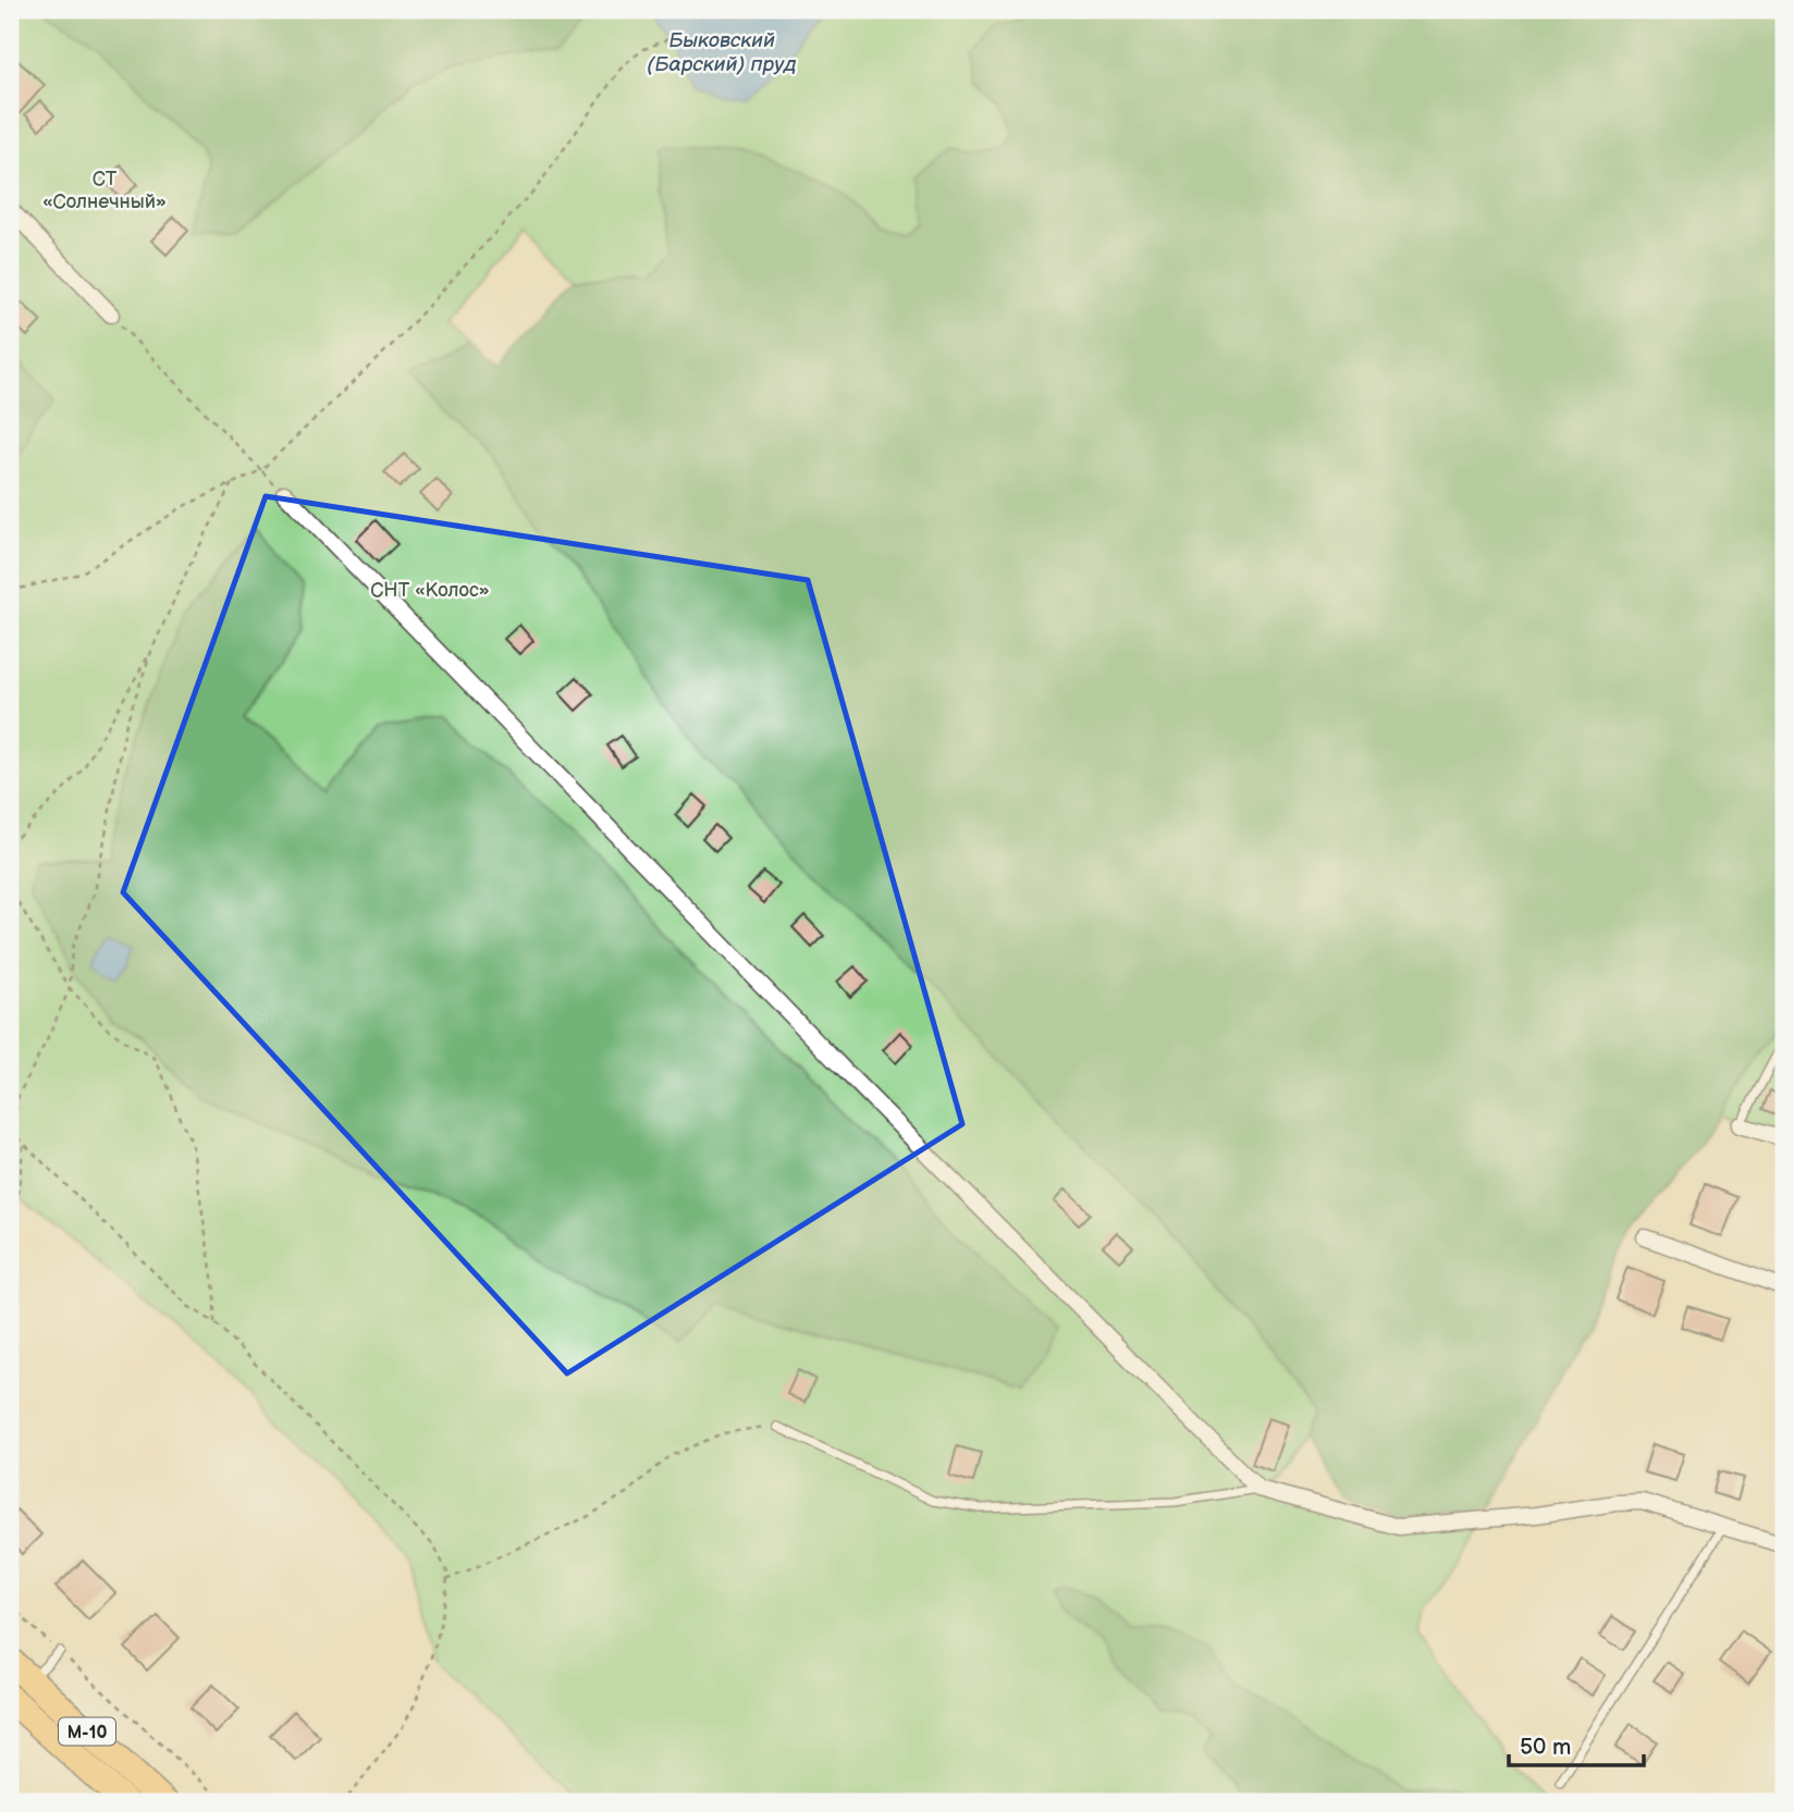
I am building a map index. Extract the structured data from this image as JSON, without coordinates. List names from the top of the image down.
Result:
{
  "streets": {
    "highway": ["М-10"]
  },
  "water": ["Быковский (Барский) пруд"],
  "parks": ["СТ «Солнечный»", "СНТ «Колос»"],
  "scale_bar": "50 m"
}
